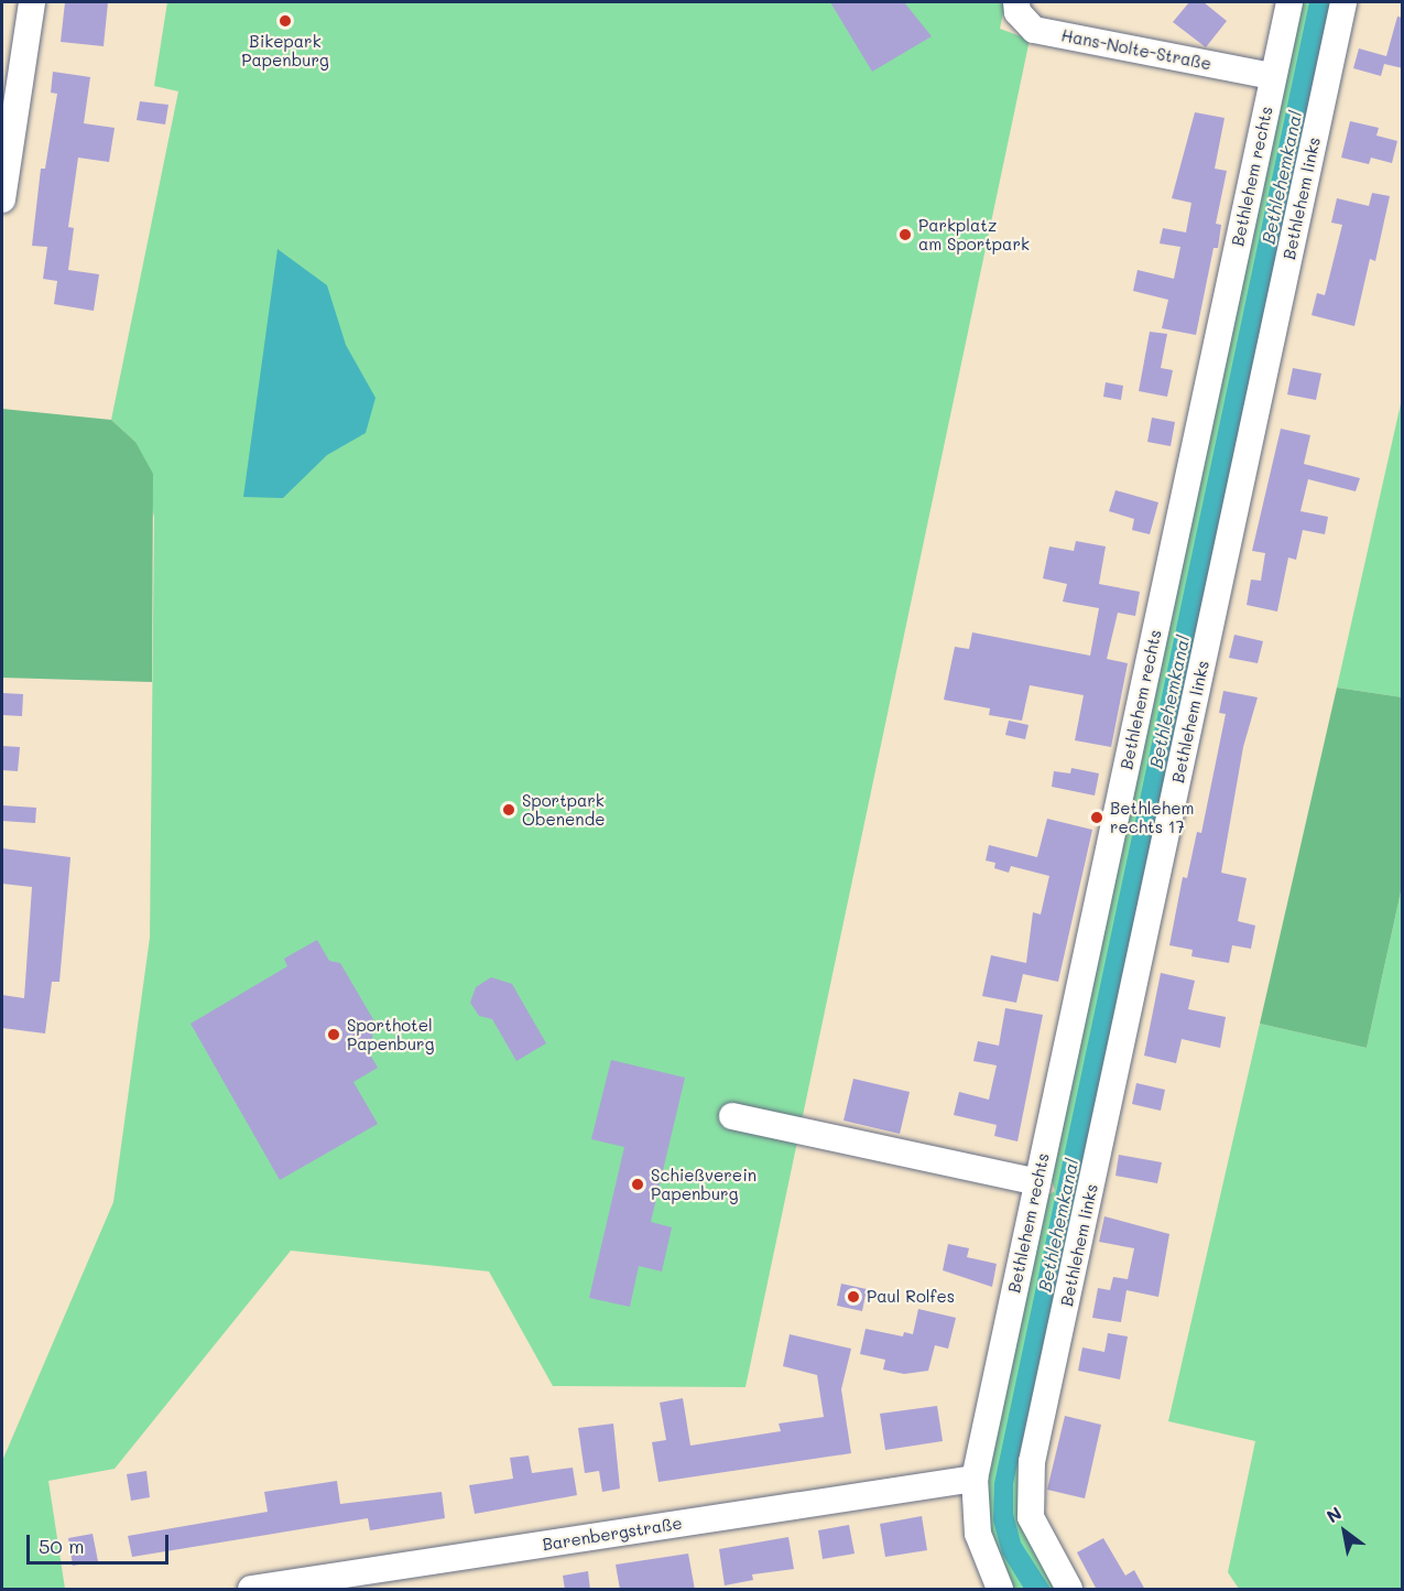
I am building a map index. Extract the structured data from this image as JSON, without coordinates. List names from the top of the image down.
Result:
{
  "streets": {
    "street": [
      "Hans-Nolte-Straße",
      "Bethlehem rechts",
      "Bethlehem links",
      "Barenbergstraße"
    ]
  },
  "crossings": [
    ["Hans-Nolte-Straße", "Bethlehem rechts"],
    ["Bethlehem rechts", "Barenbergstraße"]
  ],
  "water": ["Bethlehemkanal"],
  "places": [
    "Bikepark Papenburg",
    "Parkplatz am Sportpark",
    "Sportpark Obenende",
    "Bethlehem rechts 17",
    "Sporthotel Papenburg",
    "Schießverein Papenburg",
    "Paul Rolfes"
  ],
  "scale_bar": "50 m",
  "north": "top left"
}
